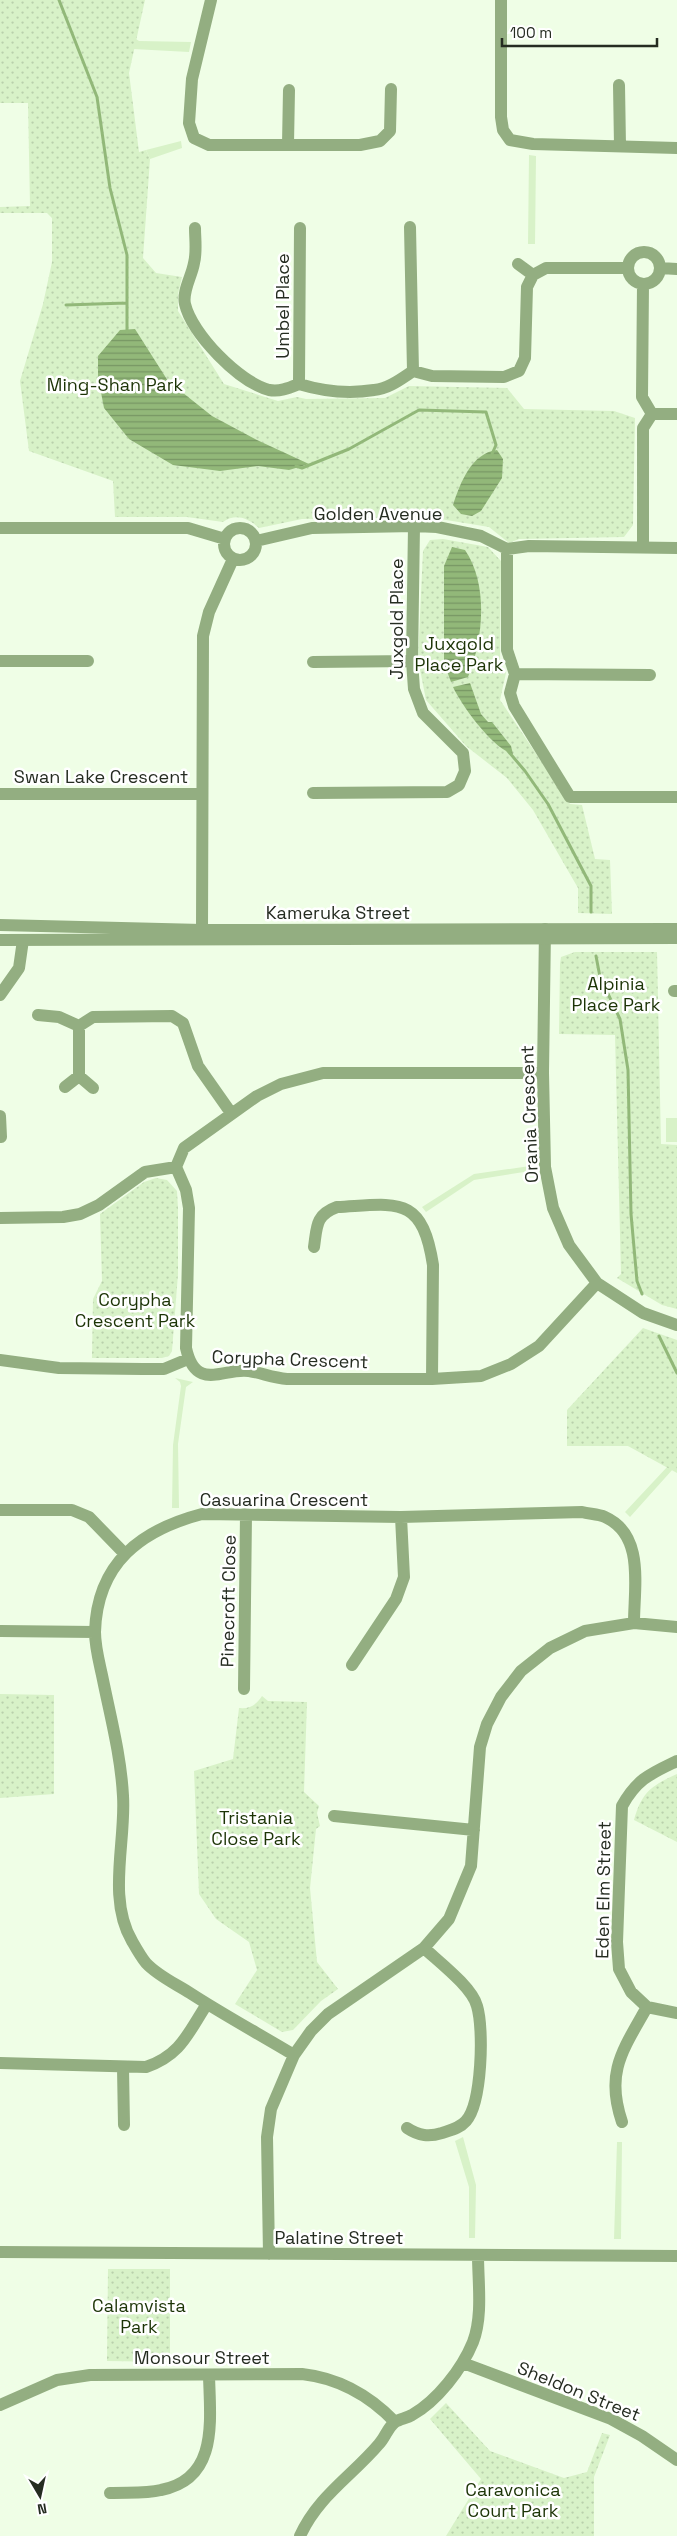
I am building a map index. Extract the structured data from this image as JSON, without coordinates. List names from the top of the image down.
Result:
{
  "streets": {
    "street": [
      "Umbel Place",
      "Golden Avenue",
      "Juxgold Place",
      "Swan Lake Crescent",
      "Kameruka Street",
      "Orania Crescent",
      "Corypha Crescent",
      "Casuarina Crescent",
      "Pinecroft Close",
      "Eden Elm Street",
      "Palatine Street",
      "Monsour Street",
      "Sheldon Street"
    ]
  },
  "crossings": [
    ["Golden Avenue", "Juxgold Place"],
    ["Kameruka Street", "Orania Crescent"],
    ["Orania Crescent", "Corypha Crescent"],
    ["Casuarina Crescent", "Pinecroft Close"]
  ],
  "parks": [
    "Ming-Shan Park",
    "Juxgold Place Park",
    "Alpinia Place Park",
    "Corypha Crescent Park",
    "Tristania Close Park",
    "Calamvista Park",
    "Caravonica Court Park"
  ],
  "scale_bar": "100 m",
  "north": "bottom"
}
